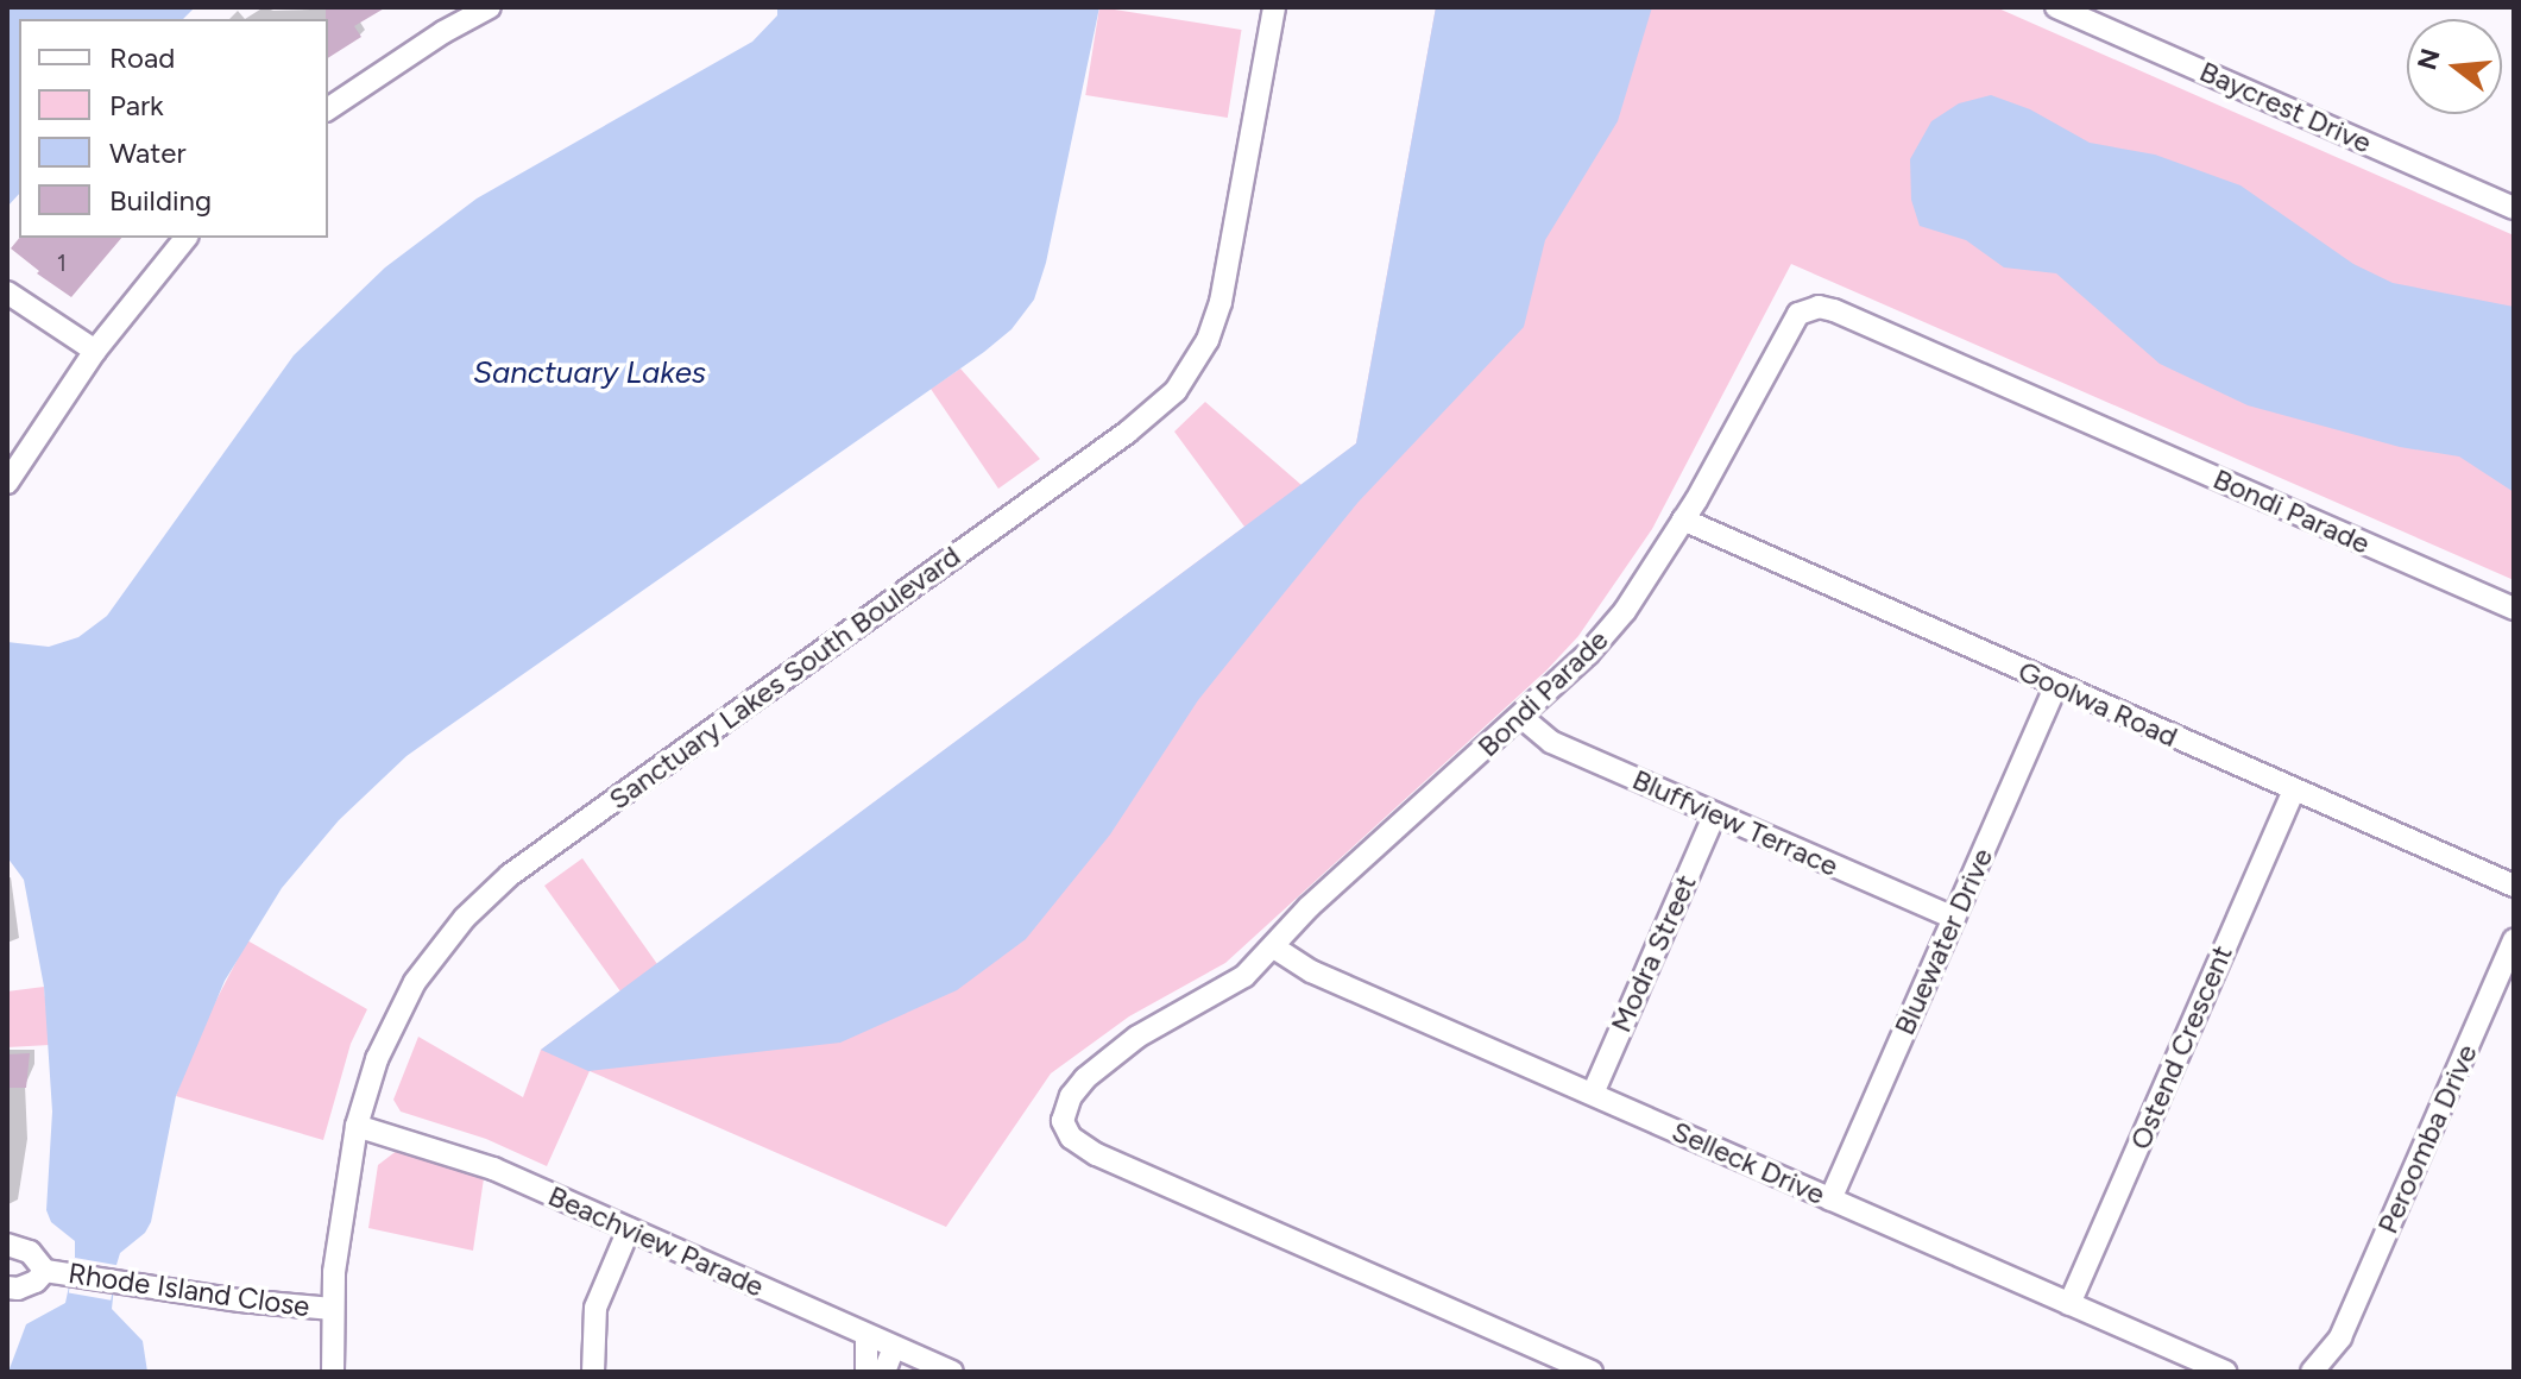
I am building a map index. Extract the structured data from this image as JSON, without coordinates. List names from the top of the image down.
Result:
{
  "streets": {
    "street": [
      "Baycrest Drive",
      "Bondi Parade",
      "Sanctuary Lakes South Boulevard",
      "Goolwa Road",
      "Bluffview Terrace",
      "Bluewater Drive",
      "Modra Street",
      "Ostend Crescent",
      "Peroomba Drive",
      "Selleck Drive",
      "Beachview Parade",
      "Rhode Island Close"
    ]
  },
  "crossings": [
    ["Bondi Parade", "Goolwa Road"],
    ["Bondi Parade", "Bluffview Terrace"],
    ["Bondi Parade", "Selleck Drive"],
    ["Sanctuary Lakes South Boulevard", "Beachview Parade"],
    ["Sanctuary Lakes South Boulevard", "Rhode Island Close"],
    ["Goolwa Road", "Bluewater Drive"],
    ["Goolwa Road", "Ostend Crescent"],
    ["Bluffview Terrace", "Bluewater Drive"],
    ["Bluffview Terrace", "Modra Street"],
    ["Bluewater Drive", "Selleck Drive"],
    ["Modra Street", "Selleck Drive"],
    ["Ostend Crescent", "Selleck Drive"]
  ],
  "water": ["Sanctuary Lakes"],
  "house_numbers": ["1"],
  "legend": [
    "Road",
    "Park",
    "Water",
    "Building"
  ],
  "north": "left"
}
